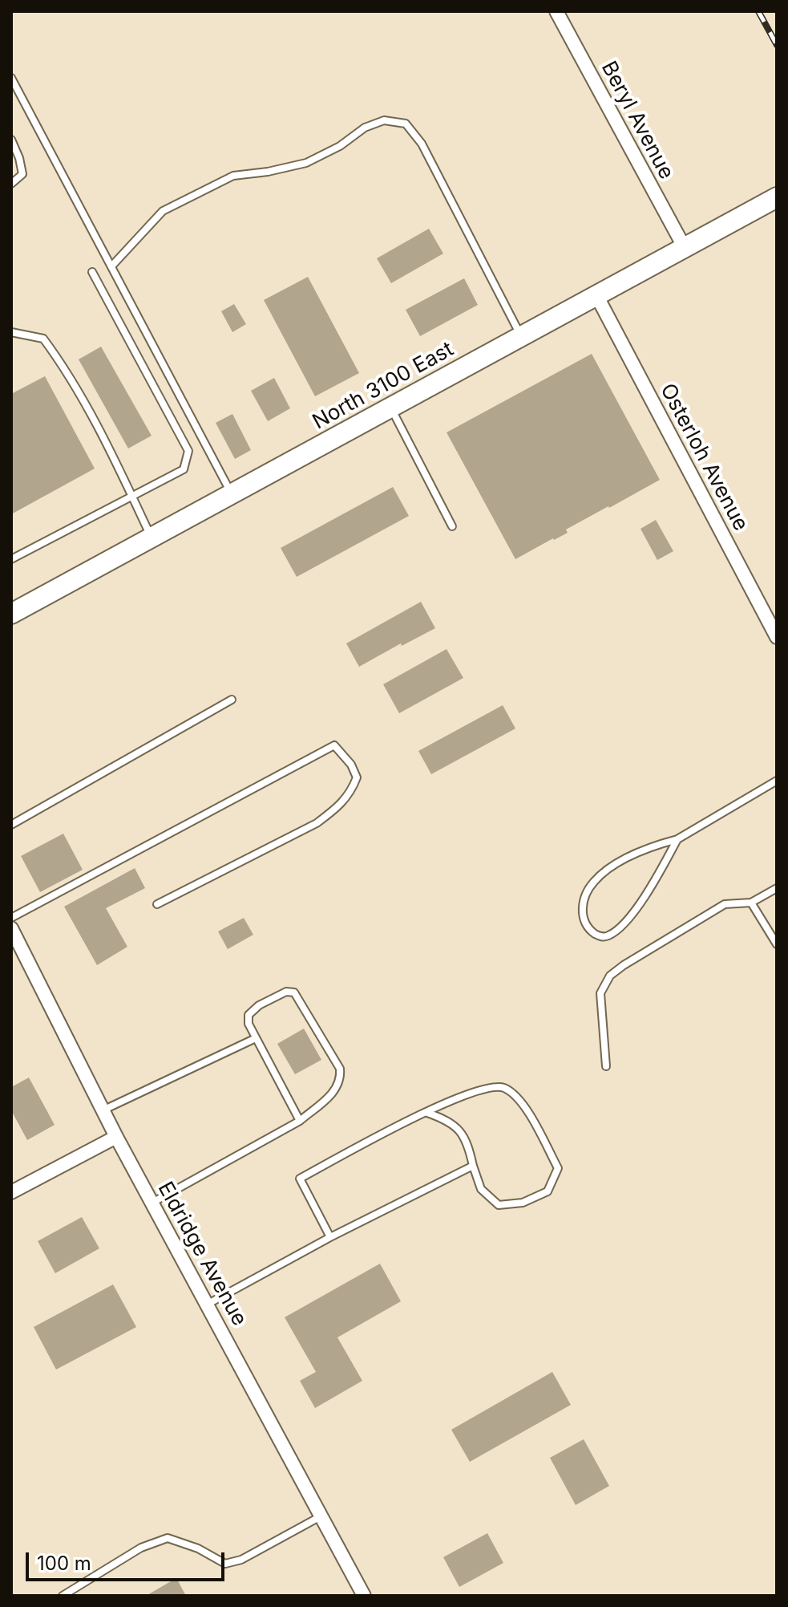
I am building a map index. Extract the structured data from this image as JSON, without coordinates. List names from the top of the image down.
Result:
{
  "streets": {
    "main road": ["North 3100 East"],
    "street": ["Beryl Avenue", "Osterloh Avenue", "Eldridge Avenue"]
  },
  "crossings": [
    ["Beryl Avenue", "North 3100 East"],
    ["North 3100 East", "Osterloh Avenue"]
  ],
  "scale_bar": "100 m"
}
